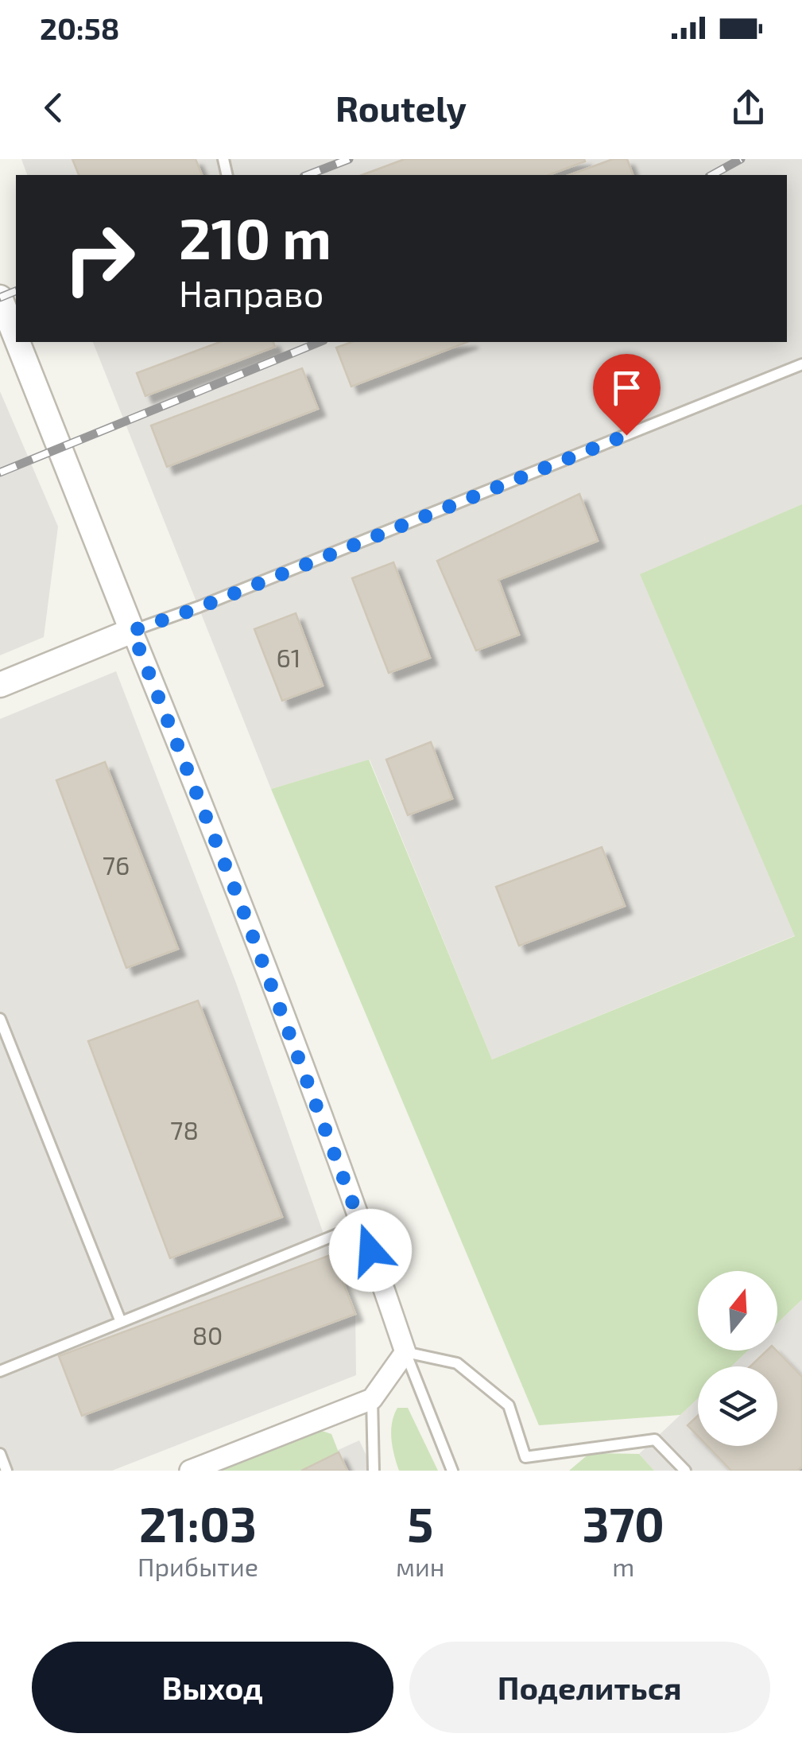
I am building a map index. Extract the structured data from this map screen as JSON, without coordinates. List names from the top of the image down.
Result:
{
  "house_numbers": [
    "61",
    "76",
    "78",
    "80"
  ],
  "north": "top",
  "page": {
    "status": "20:58",
    "header": "Routely",
    "turn": ["210 m", "Направо"],
    "eta": [
      "21:03",
      "Прибытие",
      "5",
      "мин",
      "370",
      "m"
    ],
    "buttons": ["Выход", "Поделиться"]
  }
}
